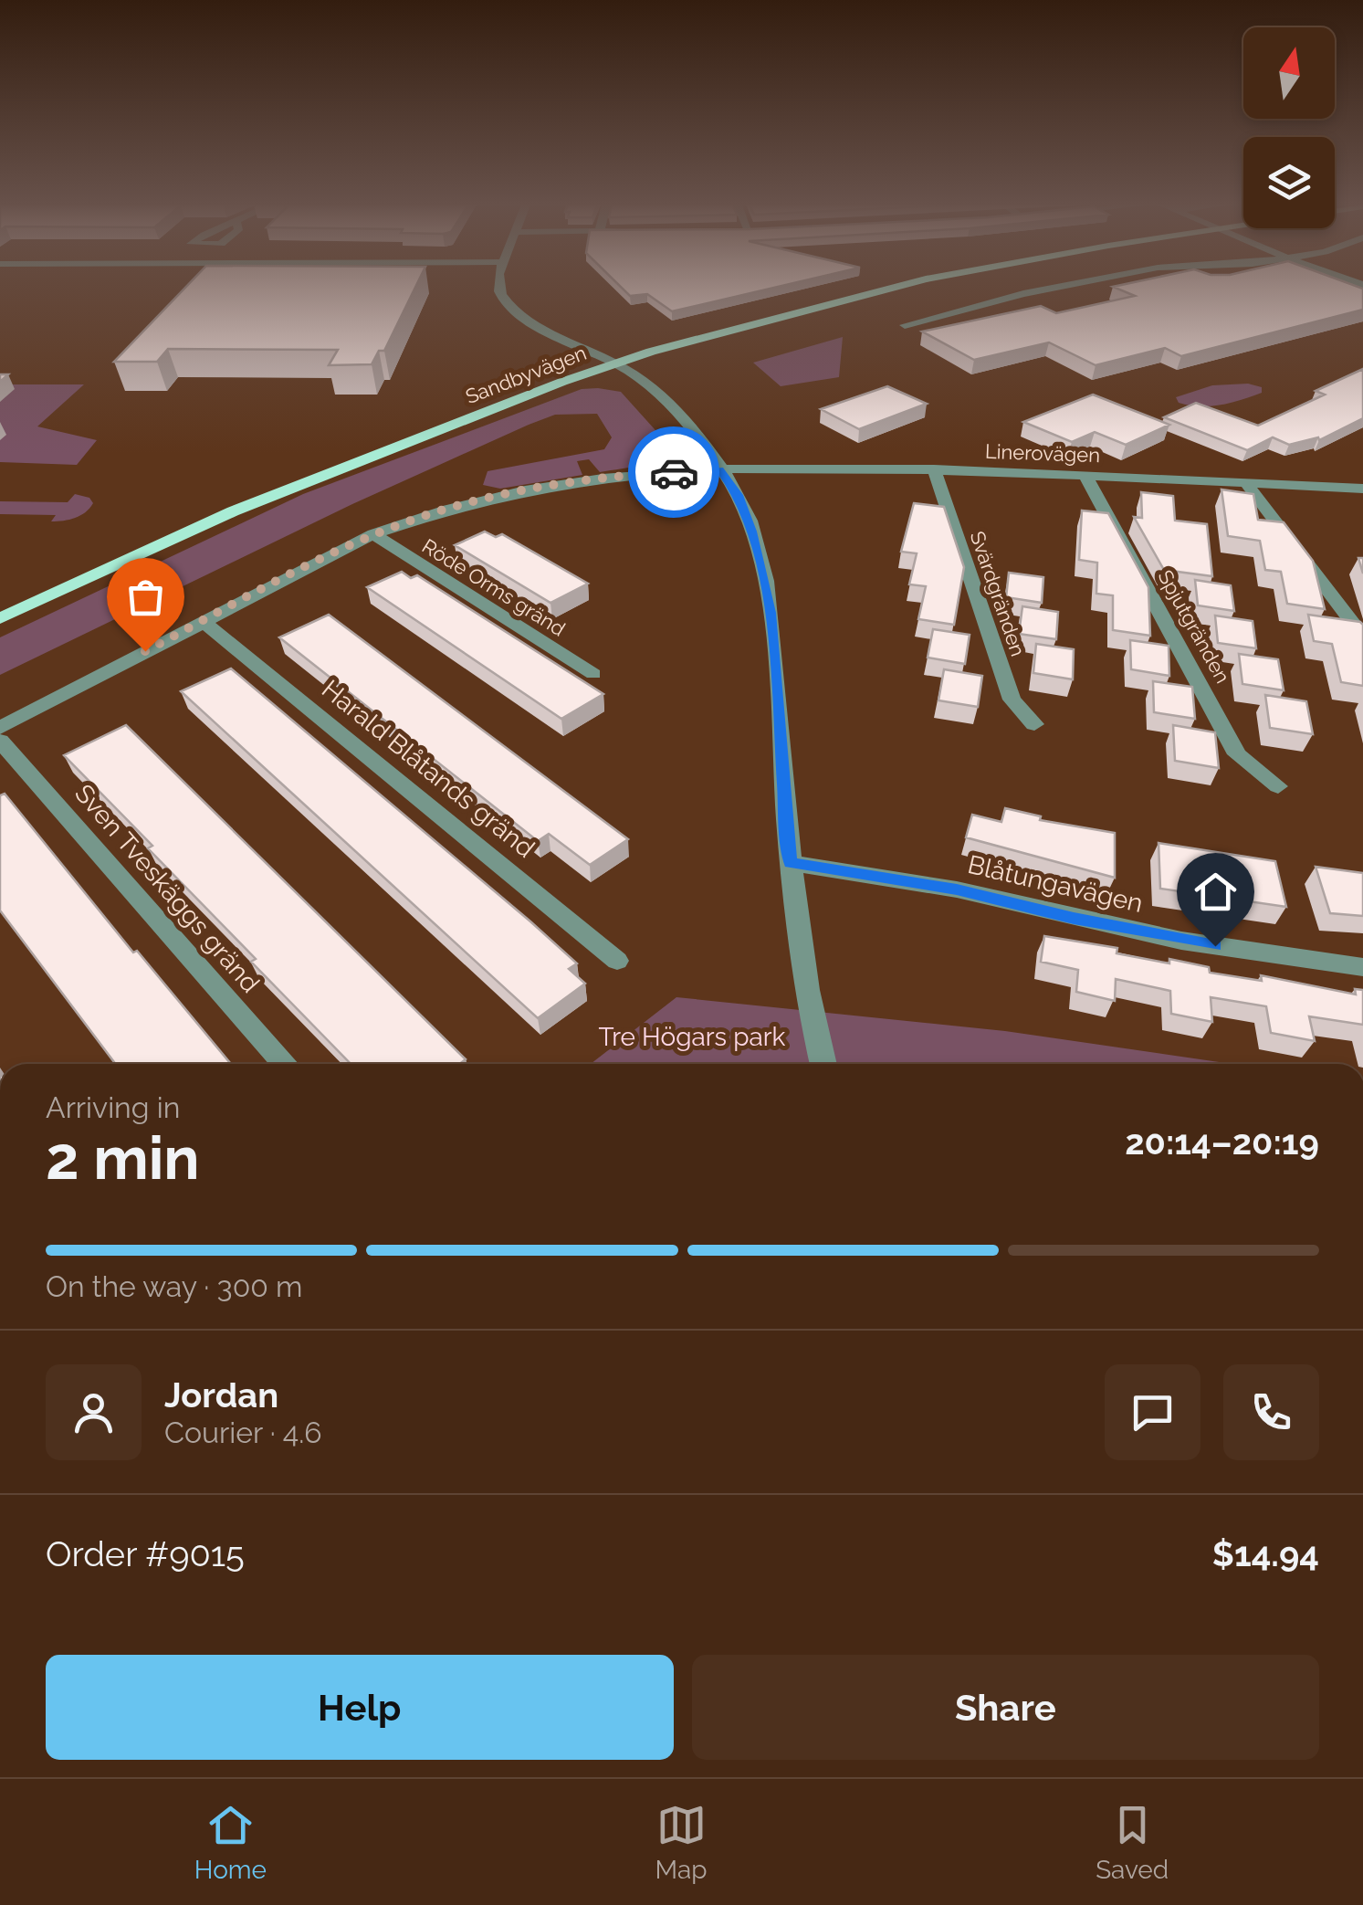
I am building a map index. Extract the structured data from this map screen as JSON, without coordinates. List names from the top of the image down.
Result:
{
  "streets": {
    "main road": ["Sandbyvägen"],
    "street": [
      "Linerovägen",
      "Röde Orms gränd",
      "Svärdgränden",
      "Spjutgränden",
      "Harald Blåtands gränd",
      "Blåtungavägen",
      "Sven Tveskäggs gränd"
    ]
  },
  "crossings": [
    ["Linerovägen", "Röde Orms gränd"],
    ["Linerovägen", "Svärdgränden"],
    ["Linerovägen", "Spjutgränden"],
    ["Linerovägen", "Harald Blåtands gränd"]
  ],
  "parks": ["Tre Högars park"],
  "north": "top",
  "page": {
    "heading": ["2 min", "Arriving in", "20:14–20:19"],
    "panel": [
      "Jordan",
      "Courier · 4.6",
      "Order #9015",
      "$14.94"
    ],
    "bar": "On the way · 300 m",
    "buttons": ["Help", "Share"],
    "tabs": ["Home", "Map", "Saved"]
  }
}
